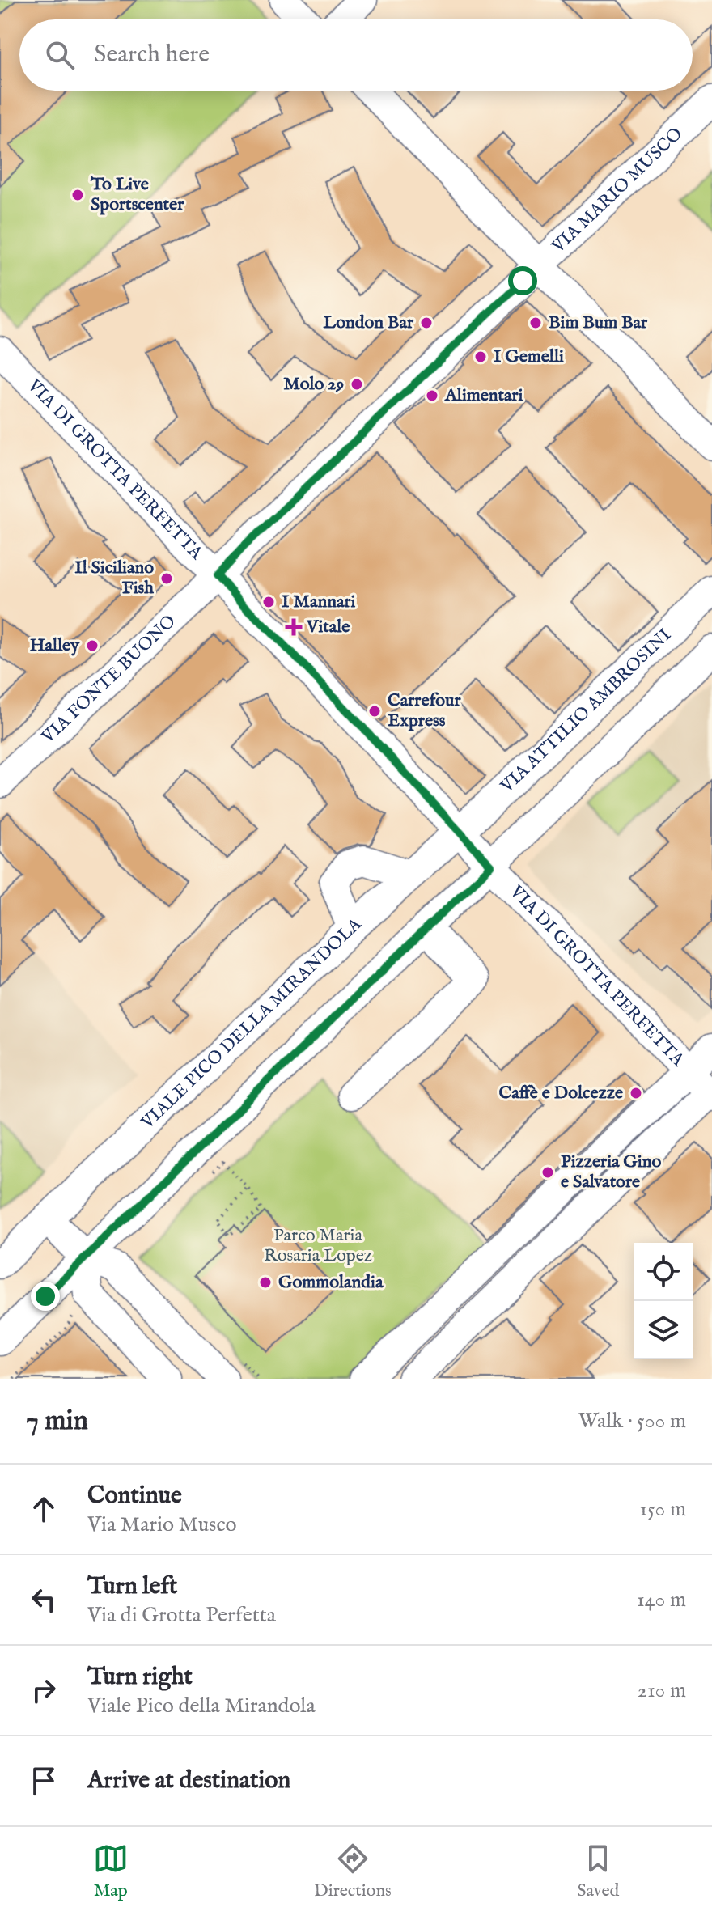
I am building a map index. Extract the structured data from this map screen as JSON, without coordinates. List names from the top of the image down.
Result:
{
  "streets": {
    "street": [
      "VIA MARIO MUSCO",
      "VIA DI GROTTA PERFETTA",
      "VIA FONTE BUONO",
      "VIA ATTILIO AMBROSINI",
      "VIALE PICO DELLA MIRANDOLA"
    ]
  },
  "crossings": [
    ["VIA MARIO MUSCO", "VIA DI GROTTA PERFETTA"],
    ["VIA MARIO MUSCO", "VIA FONTE BUONO"],
    ["VIA DI GROTTA PERFETTA", "VIA FONTE BUONO"],
    ["VIA DI GROTTA PERFETTA", "VIA ATTILIO AMBROSINI"],
    ["VIA DI GROTTA PERFETTA", "VIALE PICO DELLA MIRANDOLA"],
    ["VIA ATTILIO AMBROSINI", "VIALE PICO DELLA MIRANDOLA"]
  ],
  "parks": ["Parco Maria Rosaria Lopez"],
  "places": {
    "other": [
      "To Live Sportscenter",
      "London Bar",
      "Bim Bum Bar",
      "I Gemelli",
      "Molo 29",
      "Alimentari",
      "Il Siciliano Fish",
      "I Mannari",
      "Halley",
      "Carrefour Express",
      "Caffè e Dolcezze",
      "Pizzeria Gino e Salvatore",
      "Gommolandia"
    ],
    "health": ["Vitale"]
  },
  "page": {
    "search": "Search here",
    "heading": ["7 min", "Walk · 500 m"],
    "list": [
      ["Continue", "Via Mario Musco", "150 m"],
      ["Turn left", "Via di Grotta Perfetta", "140 m"],
      ["Turn right", "Viale Pico della Mirandola", "210 m"],
      "Arrive at destination"
    ],
    "nav": ["Map", "Directions", "Saved"]
  }
}
